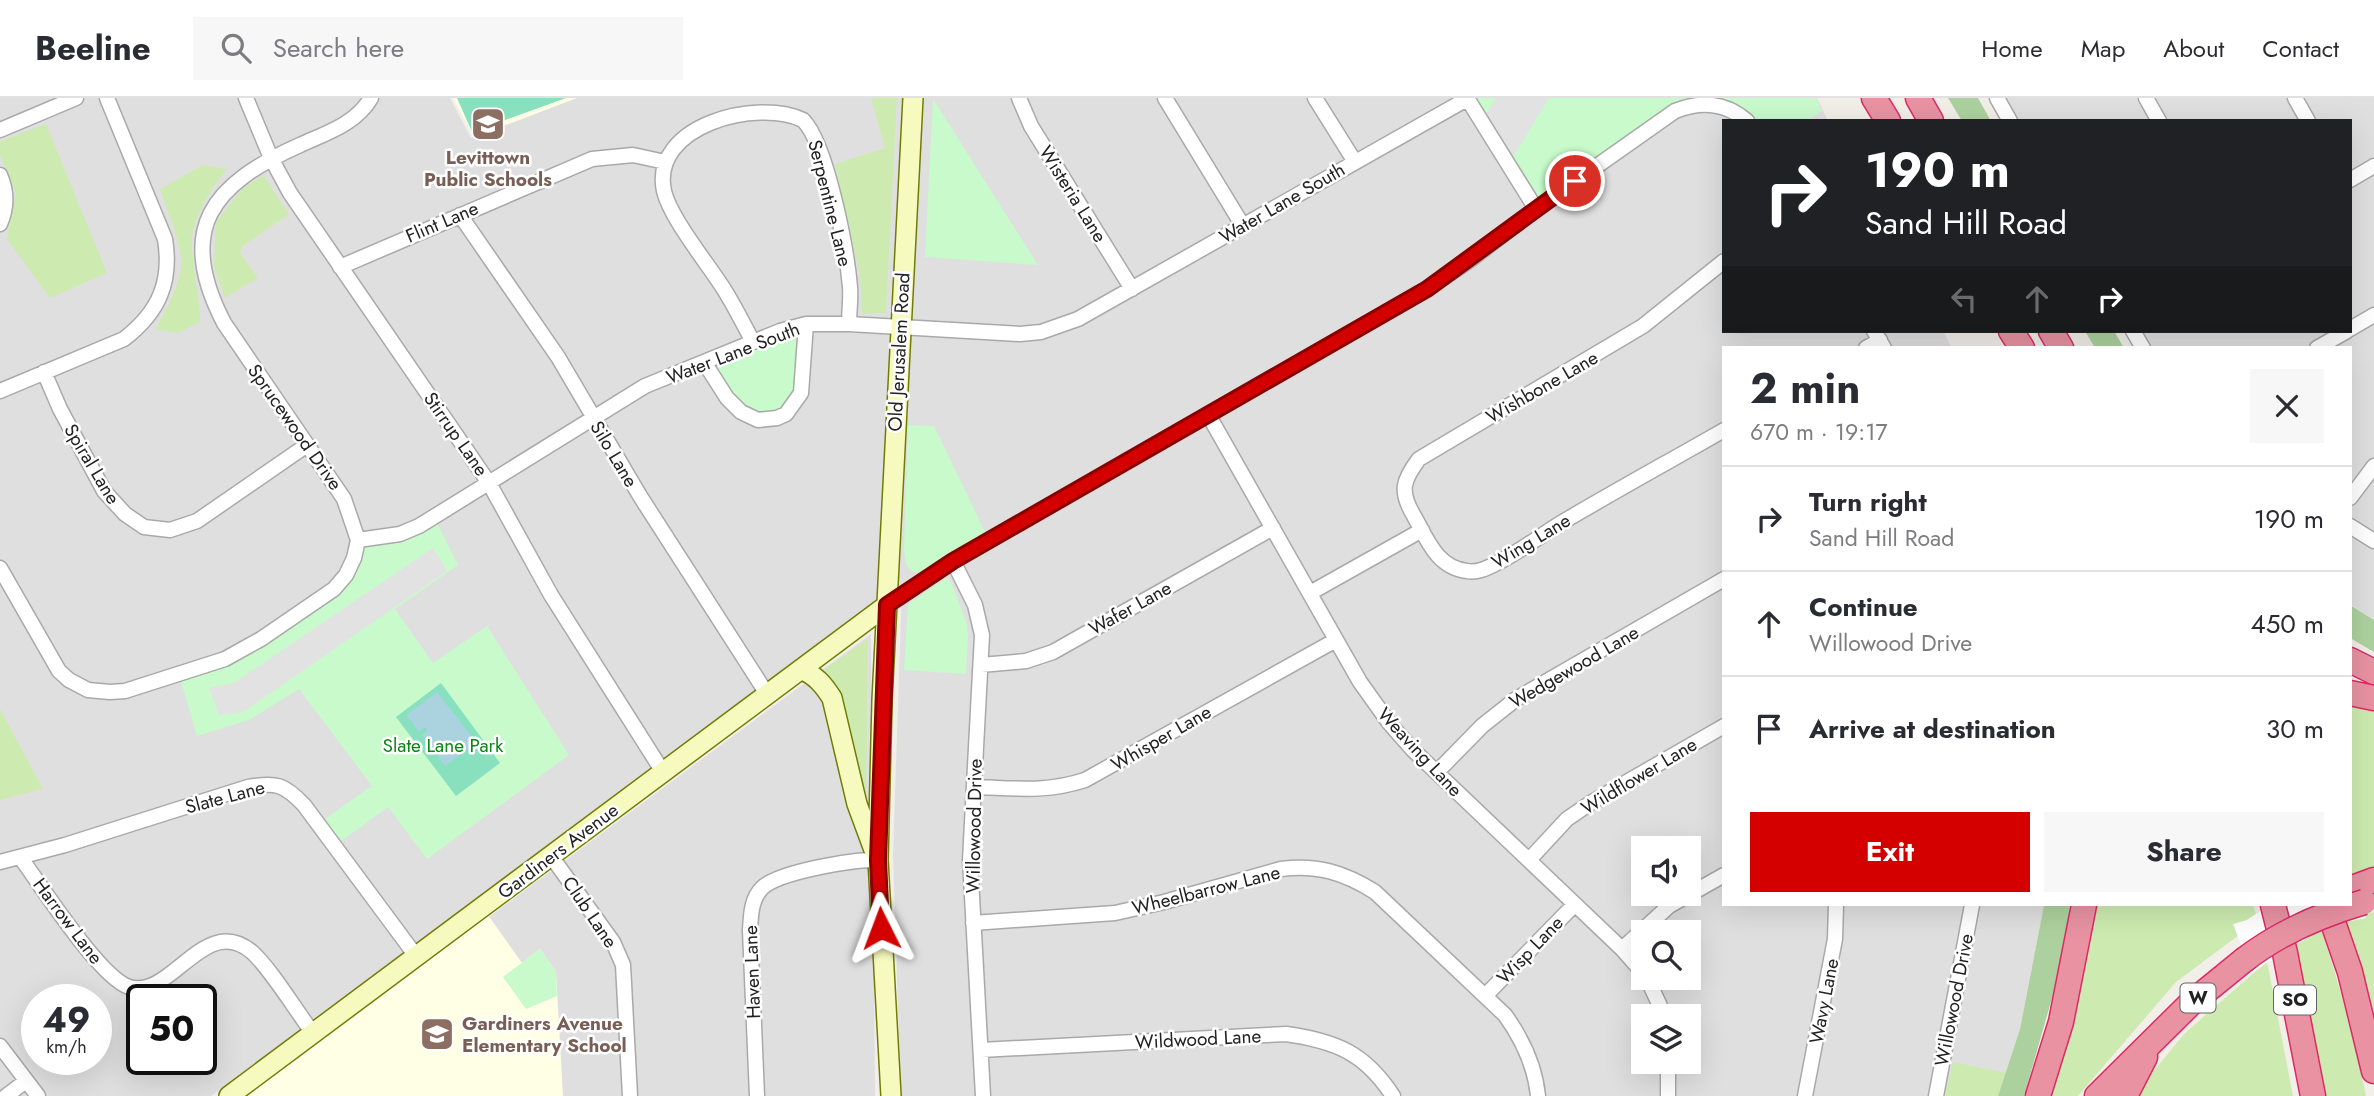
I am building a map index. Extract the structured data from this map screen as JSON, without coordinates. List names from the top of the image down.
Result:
{
  "streets": {
    "highway": ["W", "SO"],
    "main road": ["Old Jerusalem Road", "Gardiners Avenue"],
    "street": [
      "Wisteria Lane",
      "Serpentine Lane",
      "Water Lane South",
      "Flint Lane",
      "Wishbone Lane",
      "Sprucewood Drive",
      "Stirrup Lane",
      "Silo Lane",
      "Spiral Lane",
      "Wing Lane",
      "Wafer Lane",
      "Wedgewood Lane",
      "Whisper Lane",
      "Weaving Lane",
      "Wildflower Lane",
      "Slate Lane",
      "Willowood Drive",
      "Wheelbarrow Lane",
      "Club Lane",
      "Harrow Lane",
      "Wisp Lane",
      "Haven Lane",
      "Wavy Lane",
      "Wildwood Lane"
    ]
  },
  "crossings": [
    ["Wisteria Lane", "Water Lane South"],
    ["Serpentine Lane", "Water Lane South"],
    ["Serpentine Lane", "Flint Lane"],
    ["Water Lane South", "Old Jerusalem Road"],
    ["Water Lane South", "Sprucewood Drive"],
    ["Water Lane South", "Stirrup Lane"],
    ["Water Lane South", "Silo Lane"],
    ["Flint Lane", "Stirrup Lane"],
    ["Flint Lane", "Silo Lane"],
    ["Old Jerusalem Road", "Gardiners Avenue"],
    ["Old Jerusalem Road", "Haven Lane"],
    ["Wishbone Lane", "Wing Lane"],
    ["Sprucewood Drive", "Stirrup Lane"],
    ["Sprucewood Drive", "Spiral Lane"],
    ["Stirrup Lane", "Gardiners Avenue"],
    ["Silo Lane", "Gardiners Avenue"],
    ["Wafer Lane", "Weaving Lane"],
    ["Wafer Lane", "Willowood Drive"],
    ["Wedgewood Lane", "Weaving Lane"],
    ["Whisper Lane", "Weaving Lane"],
    ["Whisper Lane", "Willowood Drive"],
    ["Weaving Lane", "Wildflower Lane"],
    ["Weaving Lane", "Wisp Lane"],
    ["Slate Lane", "Gardiners Avenue"],
    ["Slate Lane", "Harrow Lane"],
    ["Willowood Drive", "Wheelbarrow Lane"],
    ["Willowood Drive", "Wildwood Lane"],
    ["Gardiners Avenue", "Club Lane"],
    ["Gardiners Avenue", "Harrow Lane"],
    ["Wheelbarrow Lane", "Wisp Lane"]
  ],
  "parks": ["Slate Lane Park"],
  "places": {
    "school or university": ["Levittown Public Schools", "Gardiners Avenue Elementary School"]
  },
  "page": {
    "header": "Beeline",
    "search": "Search here",
    "nav": [
      "Home",
      "Map",
      "About",
      "Contact"
    ],
    "turn": ["190 m", "Sand Hill Road"],
    "heading": ["2 min", "670 m · 19:17"],
    "list": [
      {
        "name": "Turn right",
        "note": "Sand Hill Road",
        "value": "190 m"
      },
      {
        "name": "Continue",
        "note": "Willowood Drive",
        "value": "450 m"
      },
      {
        "name": "Arrive at destination",
        "value": "30 m"
      }
    ],
    "buttons": ["Exit", "Share"],
    "speed": "49 km/h",
    "limit": "50"
  }
}
